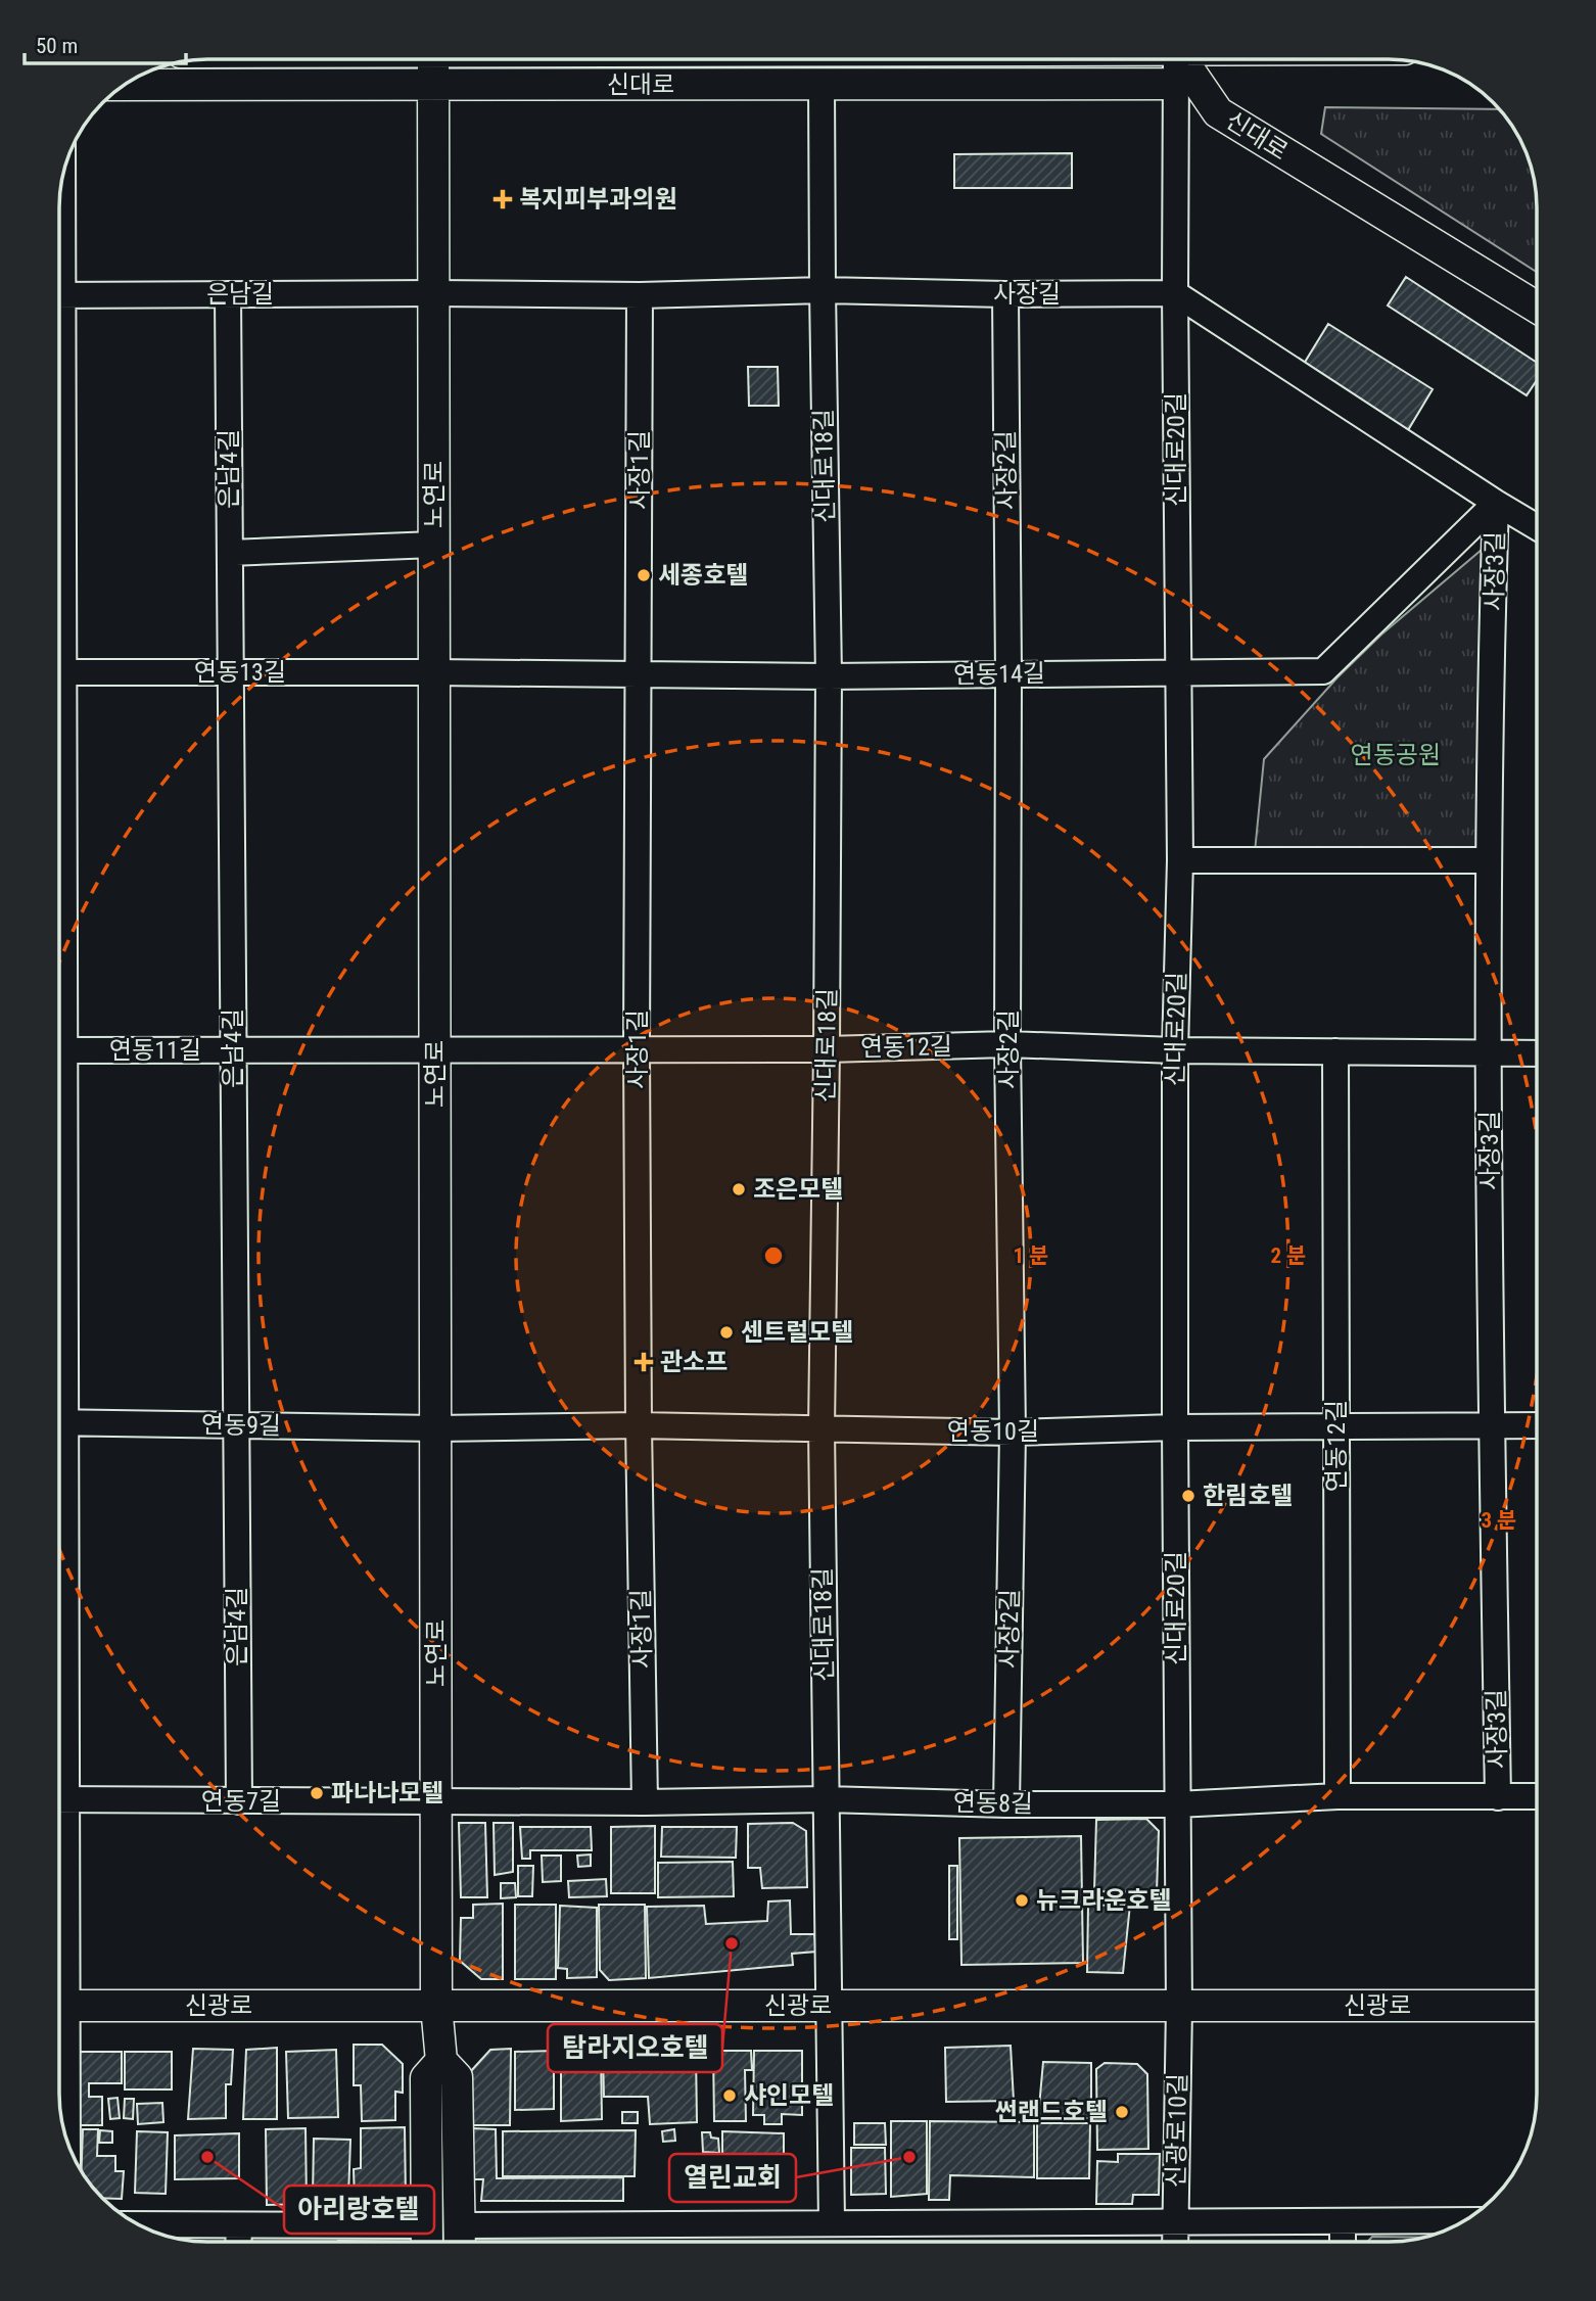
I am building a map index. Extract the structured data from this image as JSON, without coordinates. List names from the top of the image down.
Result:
{
  "streets": {
    "main road": ["신대로", "노연로", "신광로"],
    "street": [
      "은남길",
      "사장길",
      "신대로20길",
      "신대로18길",
      "은남4길",
      "사장1길",
      "사장2길",
      "사장3길",
      "연동13길",
      "연동14길",
      "연동12길",
      "연동11길",
      "연동9길",
      "연동10길",
      "연동7길",
      "연동8길",
      "신광로10길"
    ]
  },
  "crossings": [
    ["신대로", "신대로20길"],
    ["신대로", "신대로18길"],
    ["신대로", "노연로"],
    ["은남길", "사장길"],
    ["은남길", "은남4길"],
    ["은남길", "노연로"],
    ["사장길", "신대로20길"],
    ["사장길", "신대로18길"],
    ["사장길", "사장1길"],
    ["사장길", "사장2길"],
    ["사장길", "노연로"],
    ["신대로20길", "연동14길"],
    ["신대로20길", "연동12길"],
    ["신대로20길", "연동10길"],
    ["신대로20길", "연동8길"],
    ["신대로20길", "신광로"],
    ["신대로20길", "신광로10길"],
    ["신대로18길", "연동14길"],
    ["신대로18길", "연동12길"],
    ["신대로18길", "연동10길"],
    ["신대로18길", "연동8길"],
    ["신대로18길", "신광로"],
    ["은남4길", "연동13길"],
    ["은남4길", "연동11길"],
    ["은남4길", "연동9길"],
    ["은남4길", "연동7길"],
    ["사장1길", "연동14길"],
    ["사장1길", "연동12길"],
    ["사장1길", "연동10길"],
    ["사장1길", "연동8길"],
    ["사장2길", "연동14길"],
    ["사장2길", "연동12길"],
    ["사장2길", "연동10길"],
    ["사장2길", "연동8길"],
    ["노연로", "연동13길"],
    ["노연로", "연동14길"],
    ["노연로", "연동12길"],
    ["노연로", "연동11길"],
    ["노연로", "연동9길"],
    ["노연로", "연동10길"],
    ["노연로", "연동7길"],
    ["노연로", "연동8길"],
    ["노연로", "신광로"],
    ["사장3길", "연동14길"],
    ["사장3길", "연동12길"],
    ["사장3길", "연동10길"],
    ["사장3길", "연동8길"],
    ["연동13길", "연동14길"],
    ["연동12길", "연동11길"],
    ["연동12길", "연동10길"],
    ["연동12길", "연동8길"],
    ["연동9길", "연동10길"],
    ["연동7길", "연동8길"],
    ["신광로", "신광로10길"]
  ],
  "parks": ["연동공원"],
  "places": {
    "health": ["복지피부과의원", "관소프"],
    "other": [
      "세종호텔",
      "조은모텔",
      "센트럴모텔",
      "한림호텔",
      "파나나모텔",
      "뉴크라운호텔",
      "탐라지오호텔",
      "샤인모텔",
      "썬랜드호텔",
      "아리랑호텔",
      "열린교회"
    ]
  },
  "scale_bar": "50 m",
  "rings": ["1 분", "2 분", "3 분"]
}
